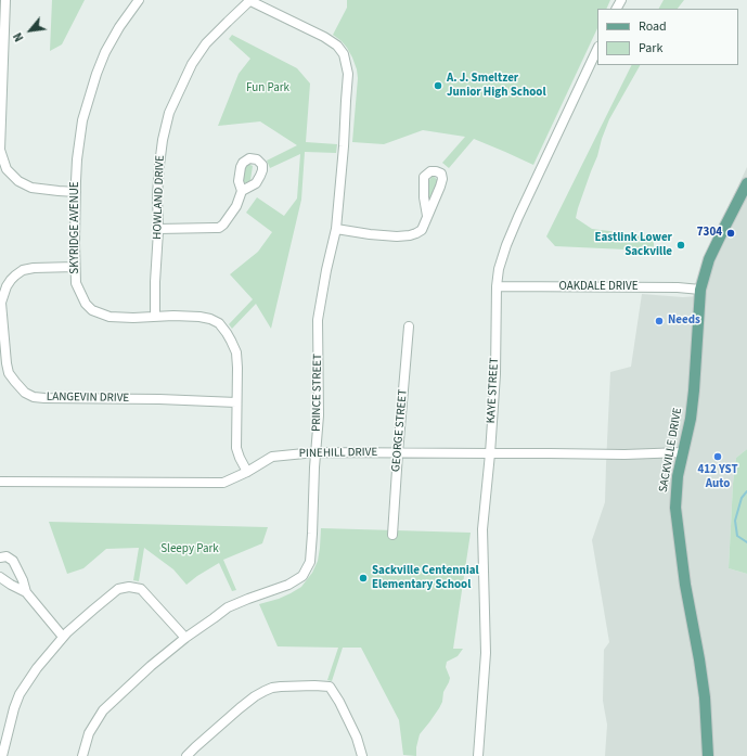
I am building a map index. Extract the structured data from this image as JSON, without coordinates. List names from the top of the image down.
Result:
{
  "streets": {
    "main road": ["SACKVILLE DRIVE"],
    "street": [
      "HOWLAND DRIVE",
      "SKYRIDGE AVENUE",
      "OAKDALE DRIVE",
      "KAYE STREET",
      "PRINCE STREET",
      "LANGEVIN DRIVE",
      "GEORGE STREET",
      "PINEHILL DRIVE"
    ]
  },
  "crossings": [
    ["HOWLAND DRIVE", "SKYRIDGE AVENUE"],
    ["HOWLAND DRIVE", "PRINCE STREET"],
    ["SKYRIDGE AVENUE", "LANGEVIN DRIVE"],
    ["SKYRIDGE AVENUE", "PINEHILL DRIVE"],
    ["OAKDALE DRIVE", "KAYE STREET"],
    ["OAKDALE DRIVE", "SACKVILLE DRIVE"],
    ["KAYE STREET", "PINEHILL DRIVE"],
    ["PRINCE STREET", "PINEHILL DRIVE"],
    ["GEORGE STREET", "PINEHILL DRIVE"],
    ["SACKVILLE DRIVE", "PINEHILL DRIVE"]
  ],
  "parks": ["Fun Park", "Sleepy Park"],
  "places": [
    "A. J. Smeltzer Junior High School",
    "7304",
    "Eastlink Lower Sackville",
    "Needs",
    "412 YST Auto",
    "Sackville Centennial Elementary School"
  ],
  "legend": ["Road", "Park"],
  "north": "bottom left"
}
